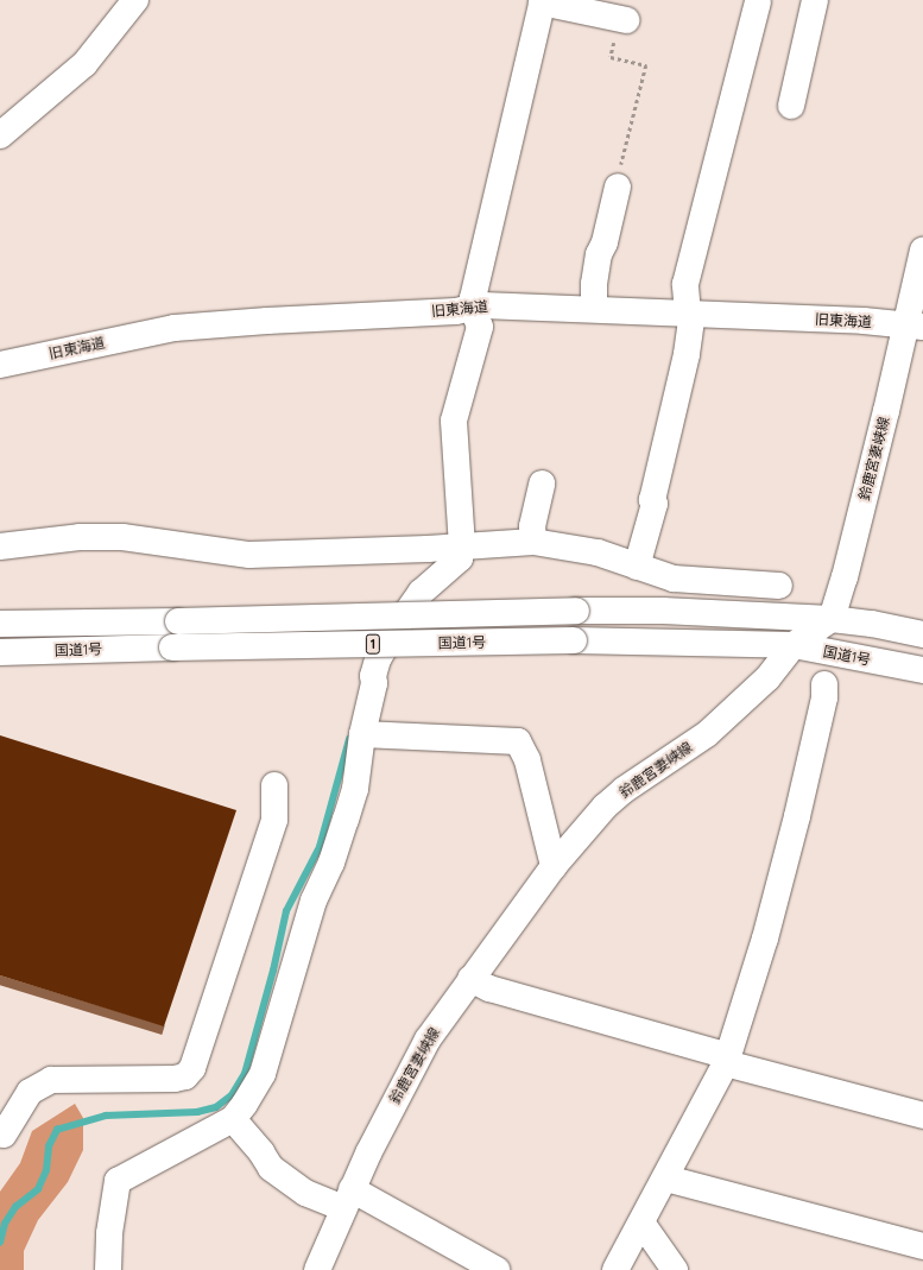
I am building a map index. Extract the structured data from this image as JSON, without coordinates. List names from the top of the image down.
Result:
{
  "streets": {
    "main road": [
      "旧東海道",
      "鈴鹿宮妻峡線",
      "国道1号",
      "1"
    ]
  },
  "crossings": [
    ["旧東海道", "鈴鹿宮妻峡線"],
    ["鈴鹿宮妻峡線", "国道1号"]
  ]
}
